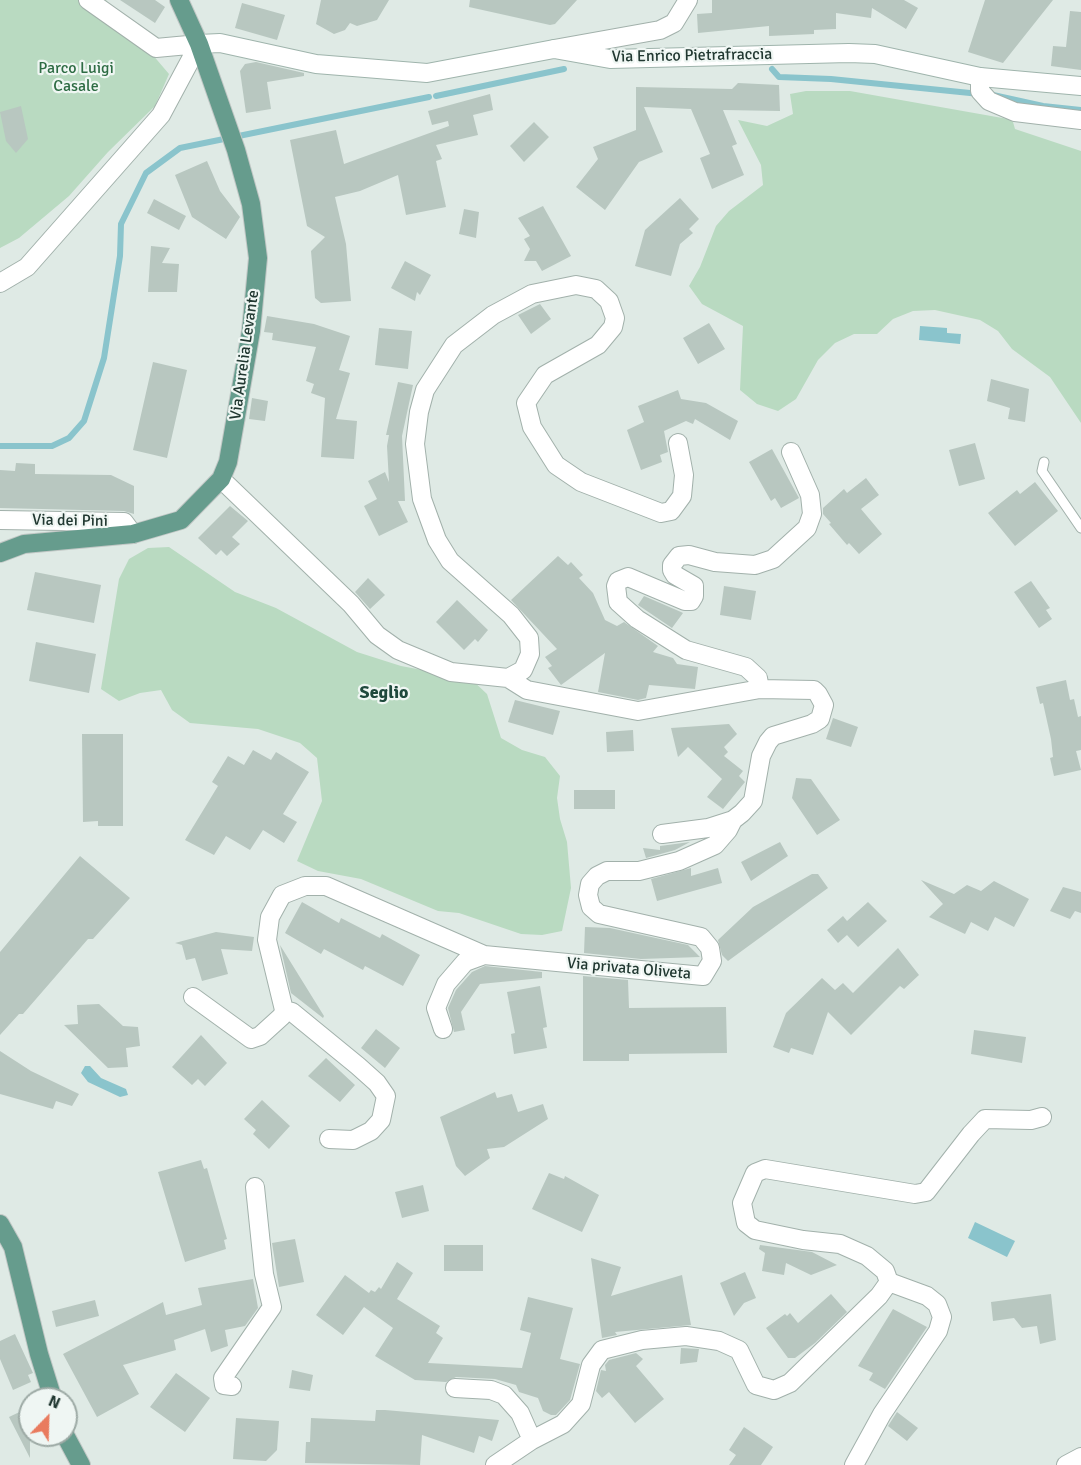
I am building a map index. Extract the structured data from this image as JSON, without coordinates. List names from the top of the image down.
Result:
{
  "streets": {
    "main road": ["Via Aurelia Levante"],
    "street": ["Via Enrico Pietrafraccia", "Via dei Pini", "Via privata Oliveta"]
  },
  "crossings": [
    ["Via Enrico Pietrafraccia", "Via Aurelia Levante"],
    ["Via Aurelia Levante", "Via dei Pini"]
  ],
  "districts": ["Seglio"],
  "parks": ["Parco Luigi Casale"],
  "north": "top right"
}
